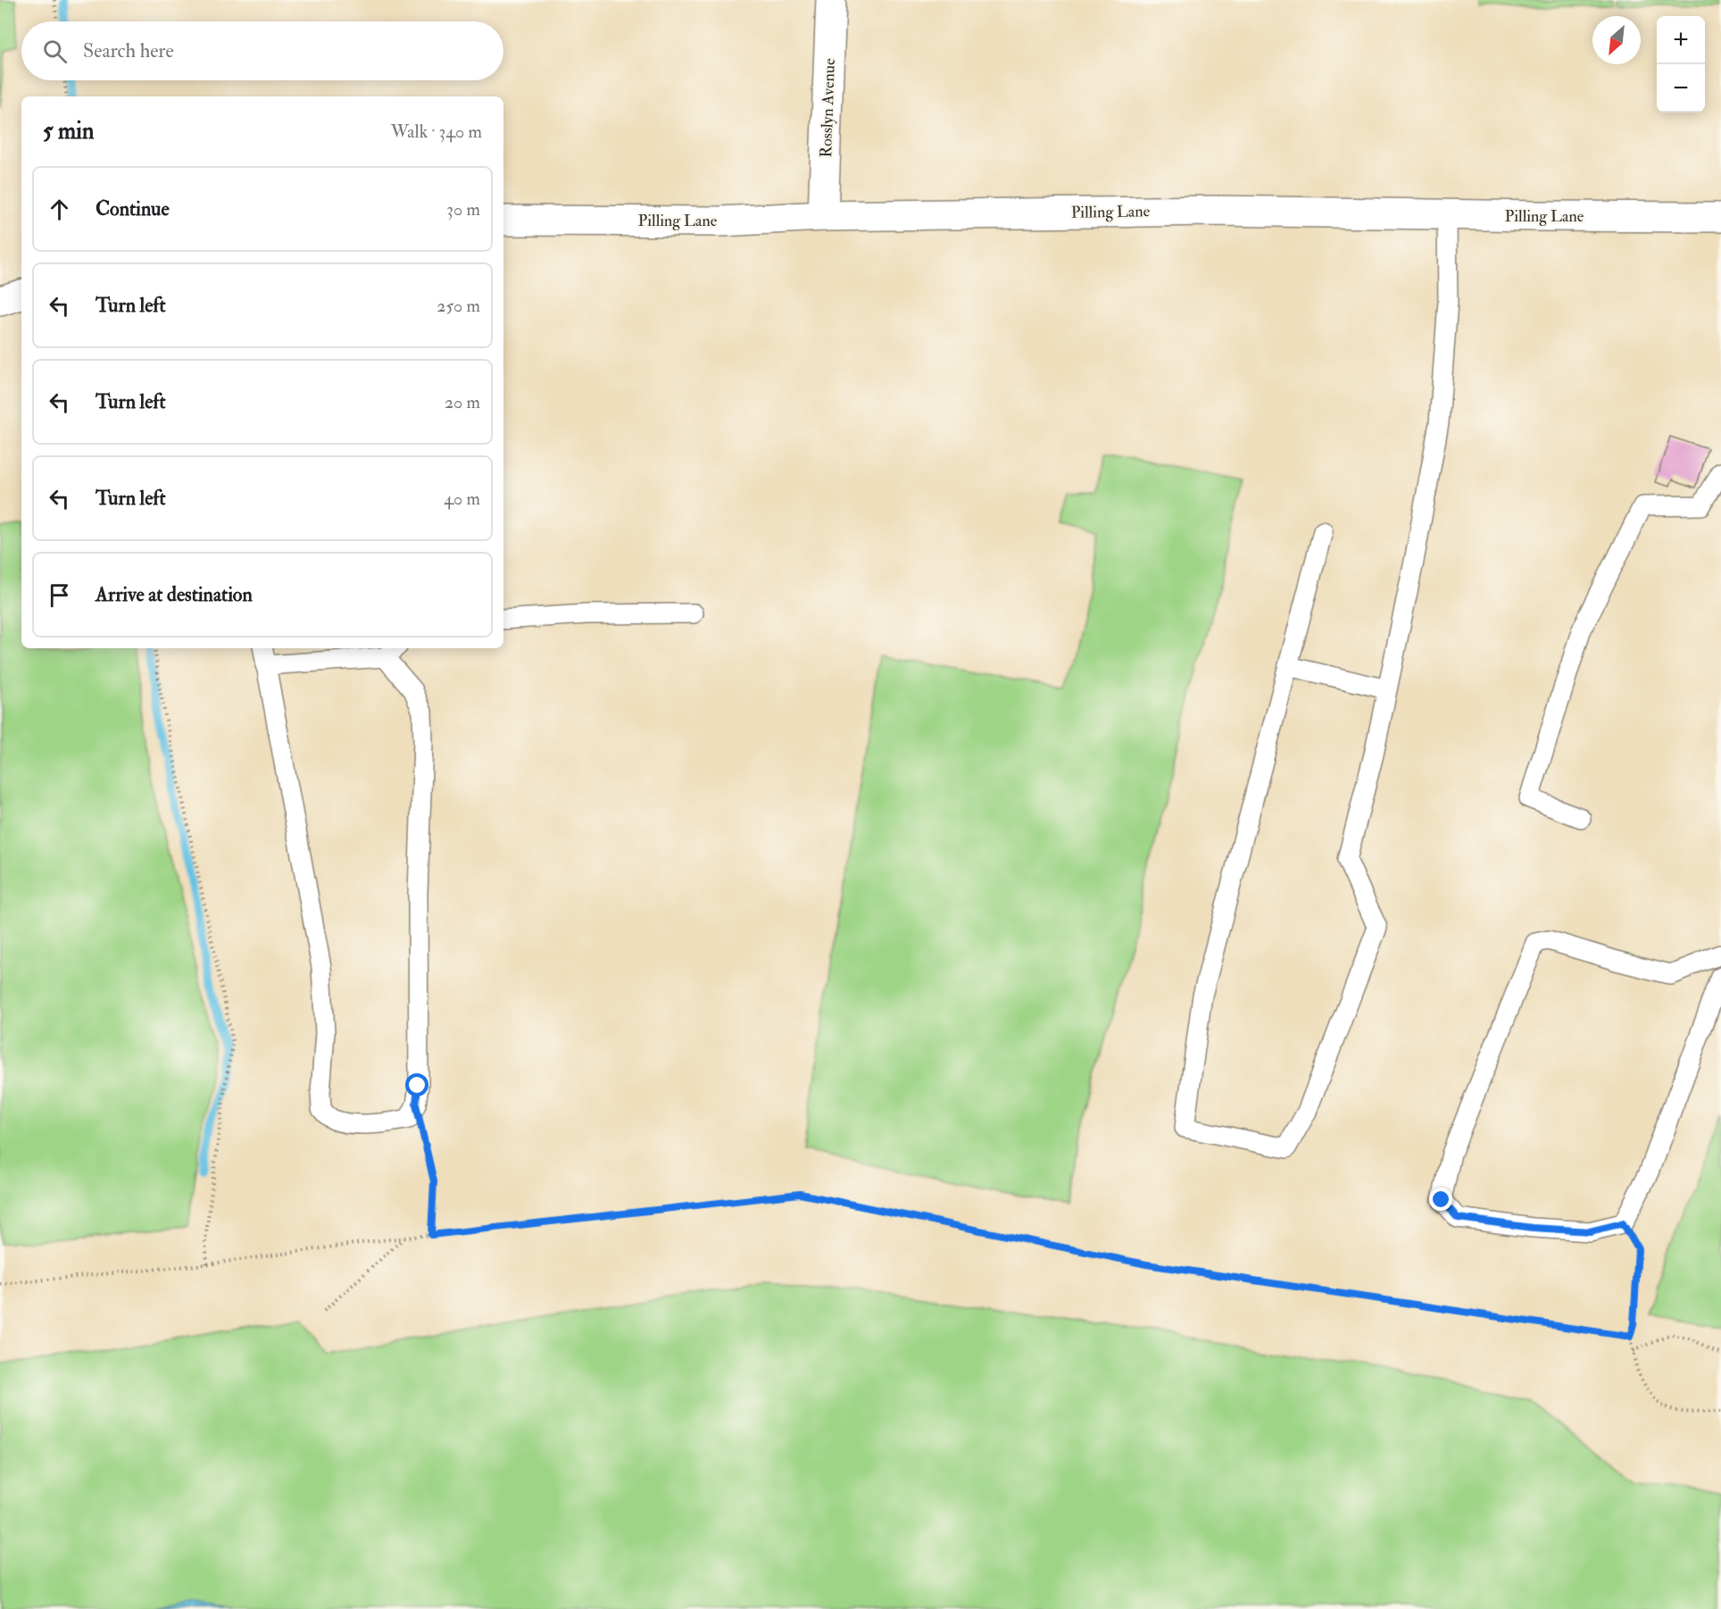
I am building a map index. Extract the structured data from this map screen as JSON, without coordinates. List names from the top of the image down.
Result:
{
  "streets": {
    "street": ["Rosslyn Avenue", "Pilling Lane"]
  },
  "crossings": [
    ["Rosslyn Avenue", "Pilling Lane"]
  ],
  "north": "bottom left",
  "page": {
    "map_buttons": ["+", "−"],
    "search": "Search here",
    "heading": ["5 min", "Walk · 340 m"],
    "list": [
      ["Continue", "30 m"],
      ["Turn left", "250 m"],
      ["Turn left", "20 m"],
      ["Turn left", "40 m"],
      "Arrive at destination"
    ]
  }
}
